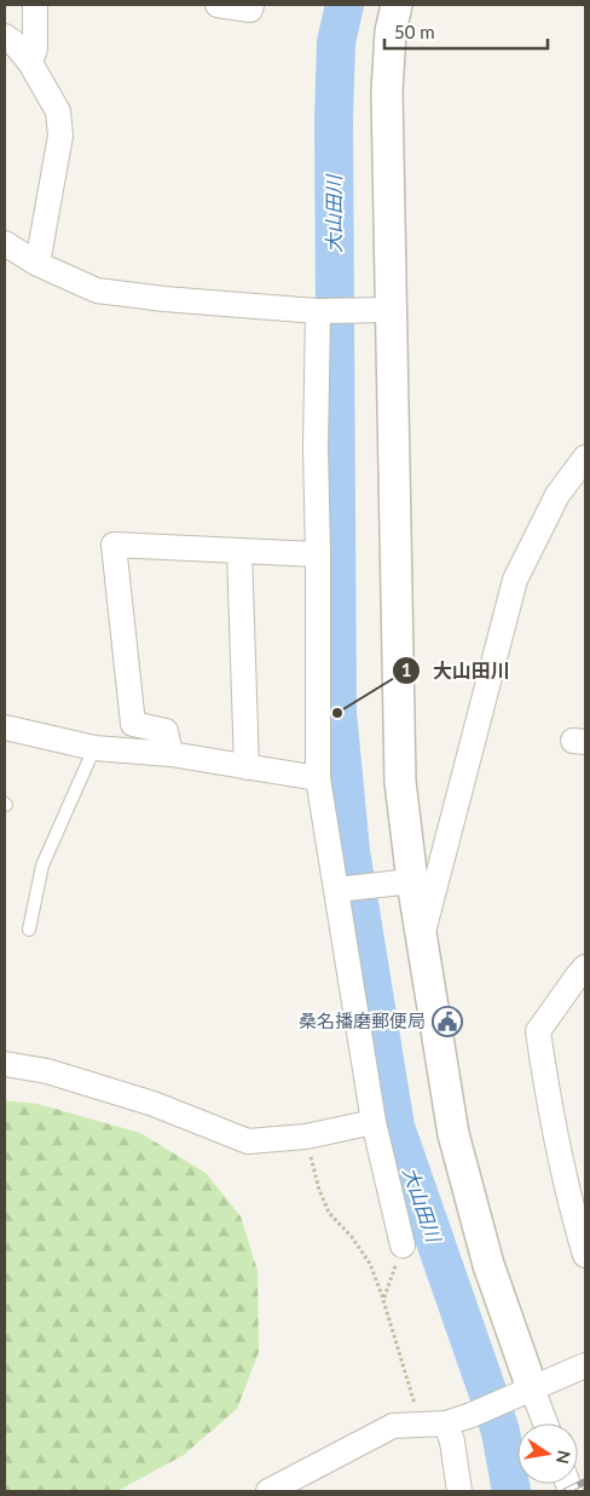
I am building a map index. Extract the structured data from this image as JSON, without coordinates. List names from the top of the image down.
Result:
{
  "water": ["大山田川"],
  "places": {
    "other": ["大山田川"],
    "public building": ["桑名播磨郵便局"]
  },
  "scale_bar": "50 m",
  "north": "right"
}
